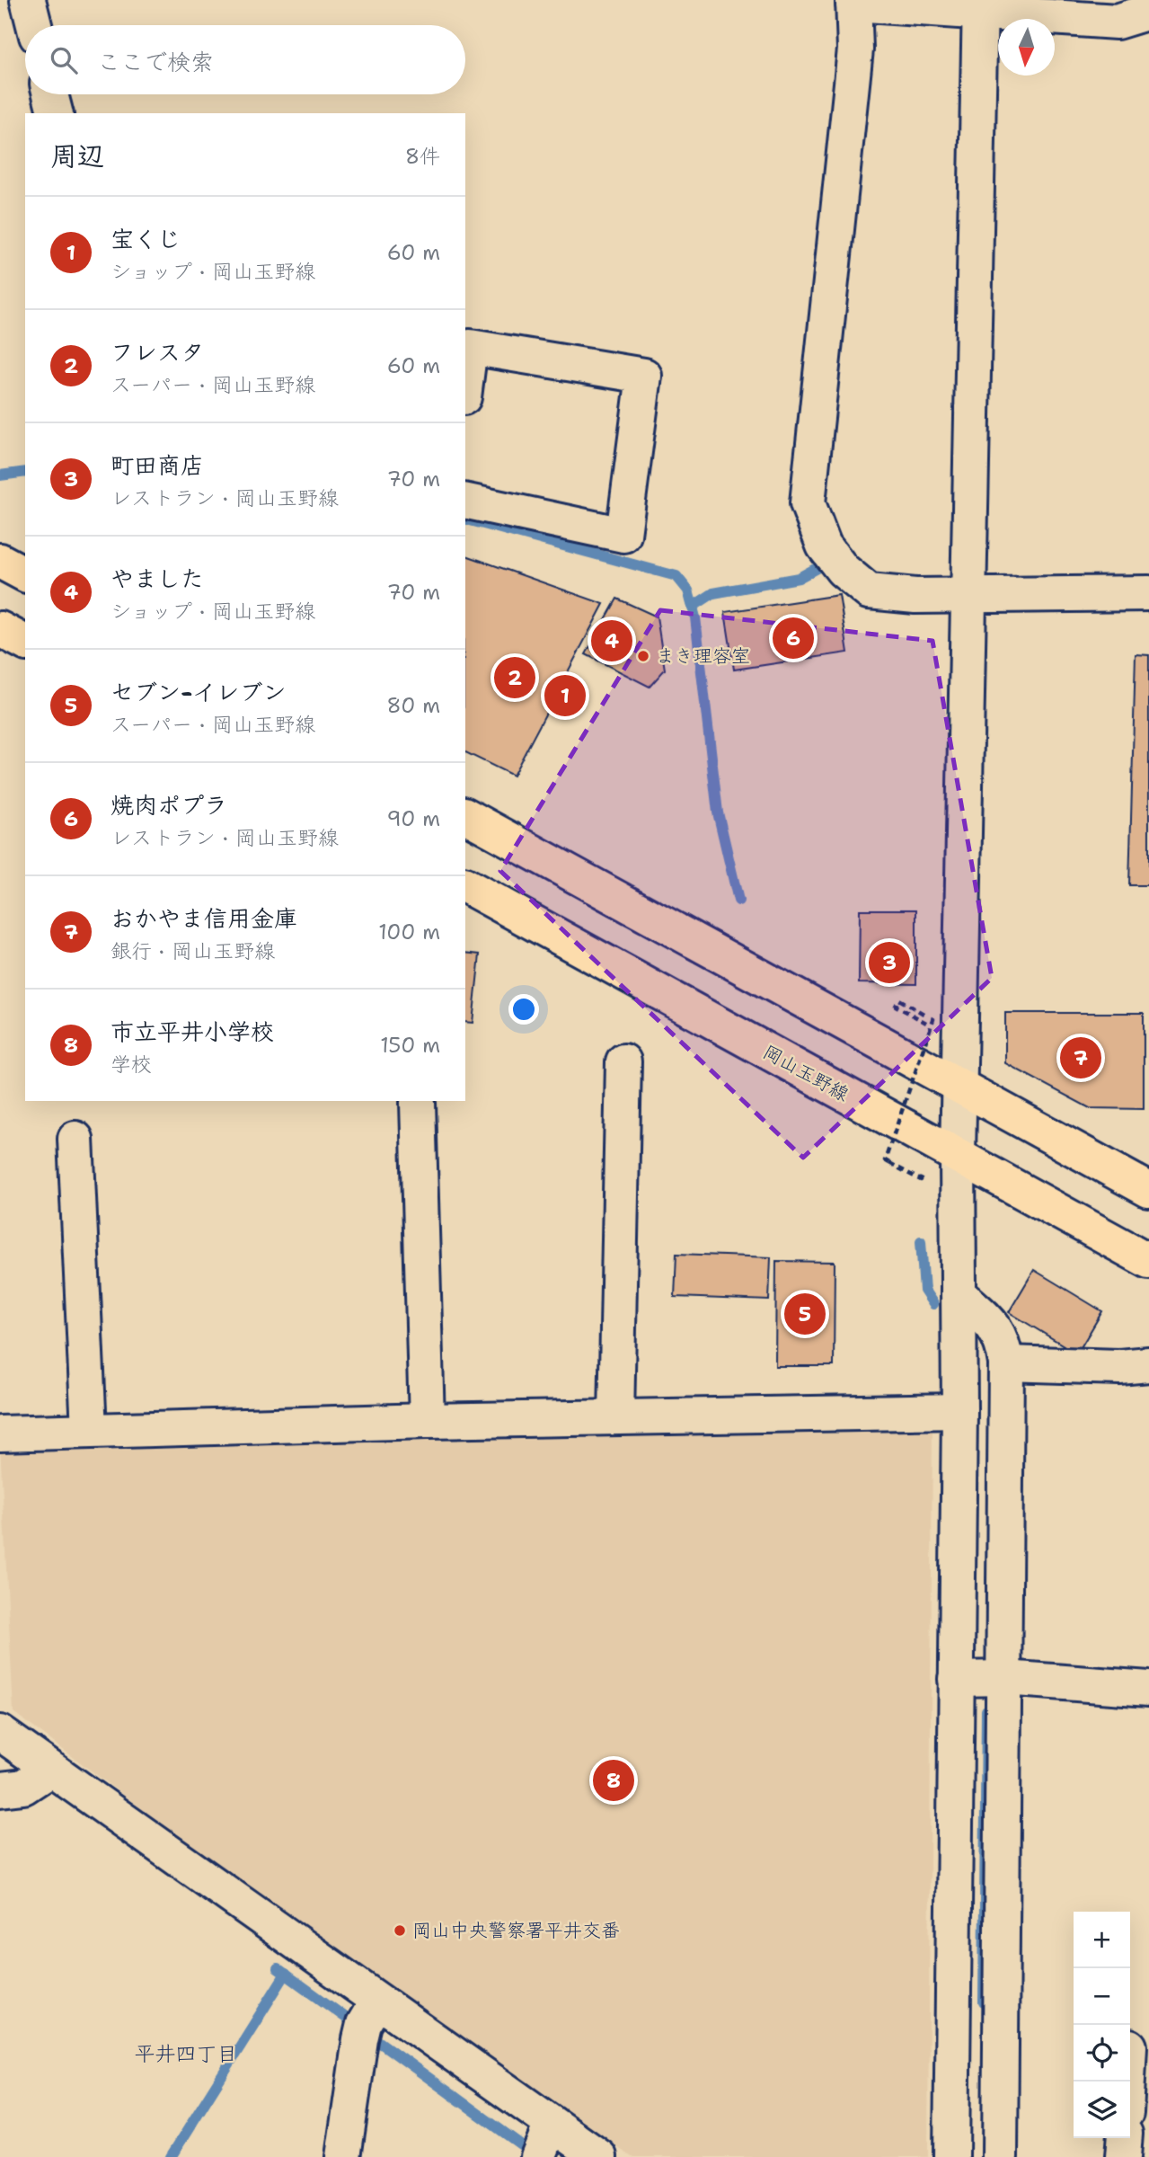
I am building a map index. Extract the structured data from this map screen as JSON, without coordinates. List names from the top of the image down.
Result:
{
  "streets": {
    "main road": ["岡山玉野線"]
  },
  "districts": ["平井四丁目"],
  "places": ["まき理容室", "岡山中央警察署平井交番"],
  "north": "bottom",
  "page": {
    "search": "ここで検索",
    "heading": ["周辺", "8件"],
    "list": [
      {
        "mark": "1",
        "name": "宝くじ",
        "note": "ショップ · 岡山玉野線",
        "value": "60 m"
      },
      {
        "mark": "2",
        "name": "フレスタ",
        "note": "スーパー · 岡山玉野線",
        "value": "60 m"
      },
      {
        "mark": "3",
        "name": "町田商店",
        "note": "レストラン · 岡山玉野線",
        "value": "70 m"
      },
      {
        "mark": "4",
        "name": "やました",
        "note": "ショップ · 岡山玉野線",
        "value": "70 m"
      },
      {
        "mark": "5",
        "name": "セブン-イレブン",
        "note": "スーパー · 岡山玉野線",
        "value": "80 m"
      },
      {
        "mark": "6",
        "name": "焼肉ポプラ",
        "note": "レストラン · 岡山玉野線",
        "value": "90 m"
      },
      {
        "mark": "7",
        "name": "おかやま信用金庫",
        "note": "銀行 · 岡山玉野線",
        "value": "100 m"
      },
      {
        "mark": "8",
        "name": "市立平井小学校",
        "note": "学校",
        "value": "150 m"
      }
    ],
    "pins": [
      "6",
      "4",
      "2",
      "1",
      "3",
      "7",
      "5",
      "8"
    ],
    "map_buttons": ["+", "−"]
  }
}
